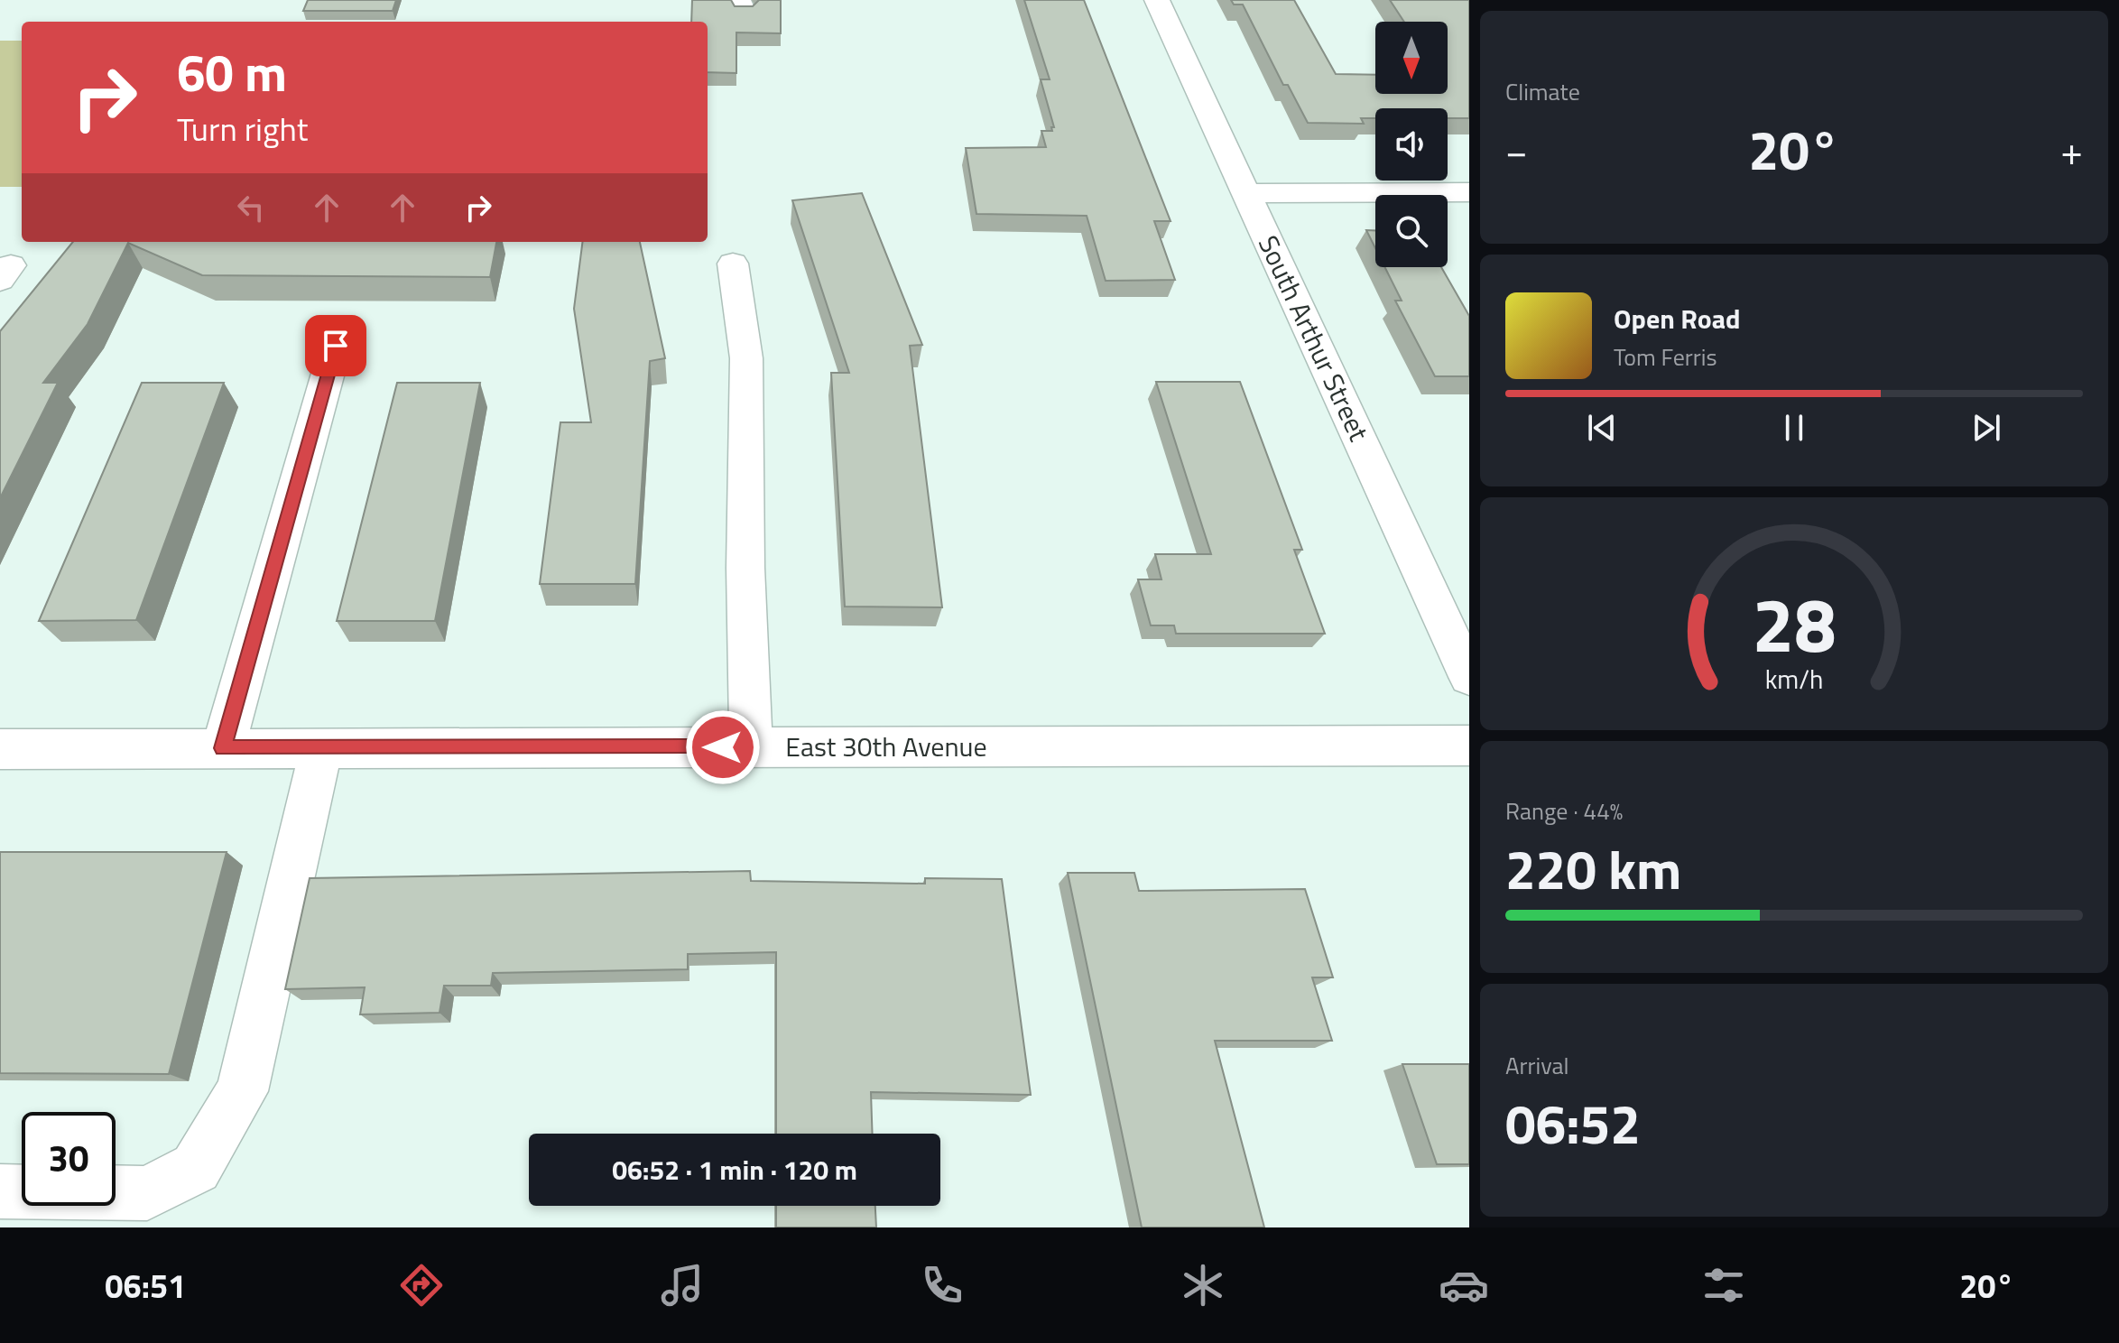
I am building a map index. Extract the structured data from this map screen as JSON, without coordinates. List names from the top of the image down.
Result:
{
  "streets": {
    "street": ["South Arthur Street", "East 30th Avenue"]
  },
  "north": "bottom",
  "page": {
    "tile": [
      "Climate",
      ["Range · 44%", "220 km"],
      ["Arrival", "06:52"]
    ],
    "turn": ["60 m", "Turn right"],
    "heat": ["−", "20°", "+"],
    "song": ["Open Road", "Tom Ferris"],
    "limit": "30",
    "trip": "06:52 · 1 min · 120 m",
    "tabs": ["06:51", "20°"],
    "gauge": ["28", "km/h"]
  }
}
